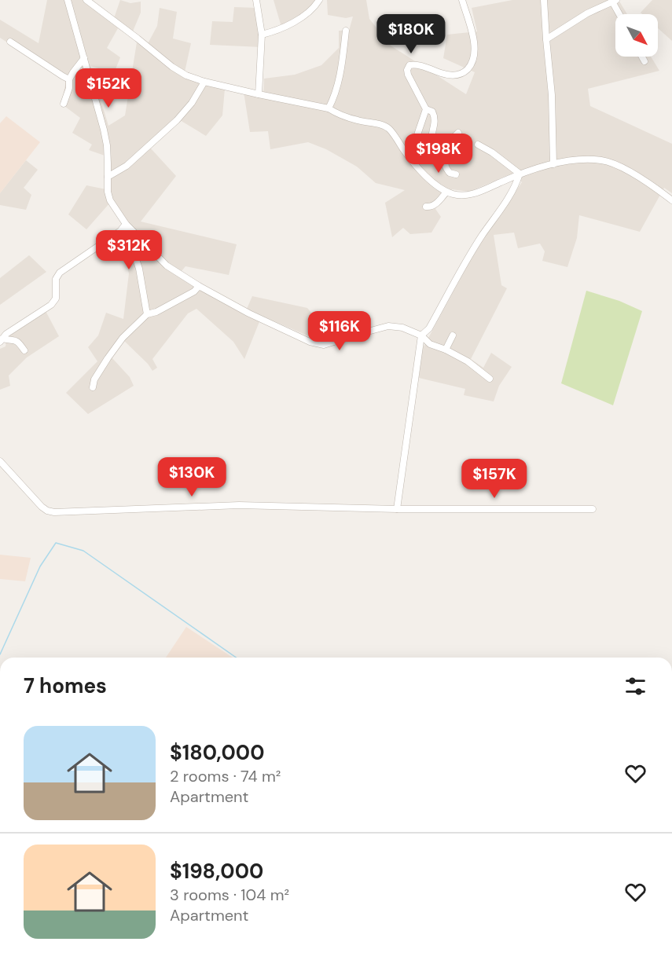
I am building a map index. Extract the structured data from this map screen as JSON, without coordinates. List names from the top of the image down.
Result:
{
  "north": "bottom right",
  "page": {
    "price": [
      "$180K",
      "$152K",
      "$198K",
      "$312K",
      "$116K",
      "$130K",
      "$157K"
    ],
    "heading": "7 homes",
    "list": [
      {
        "name": "$180,000",
        "note": "2 rooms · 74 m² · Apartment"
      },
      {
        "name": "$198,000",
        "note": "3 rooms · 104 m² · Apartment"
      }
    ]
  }
}
